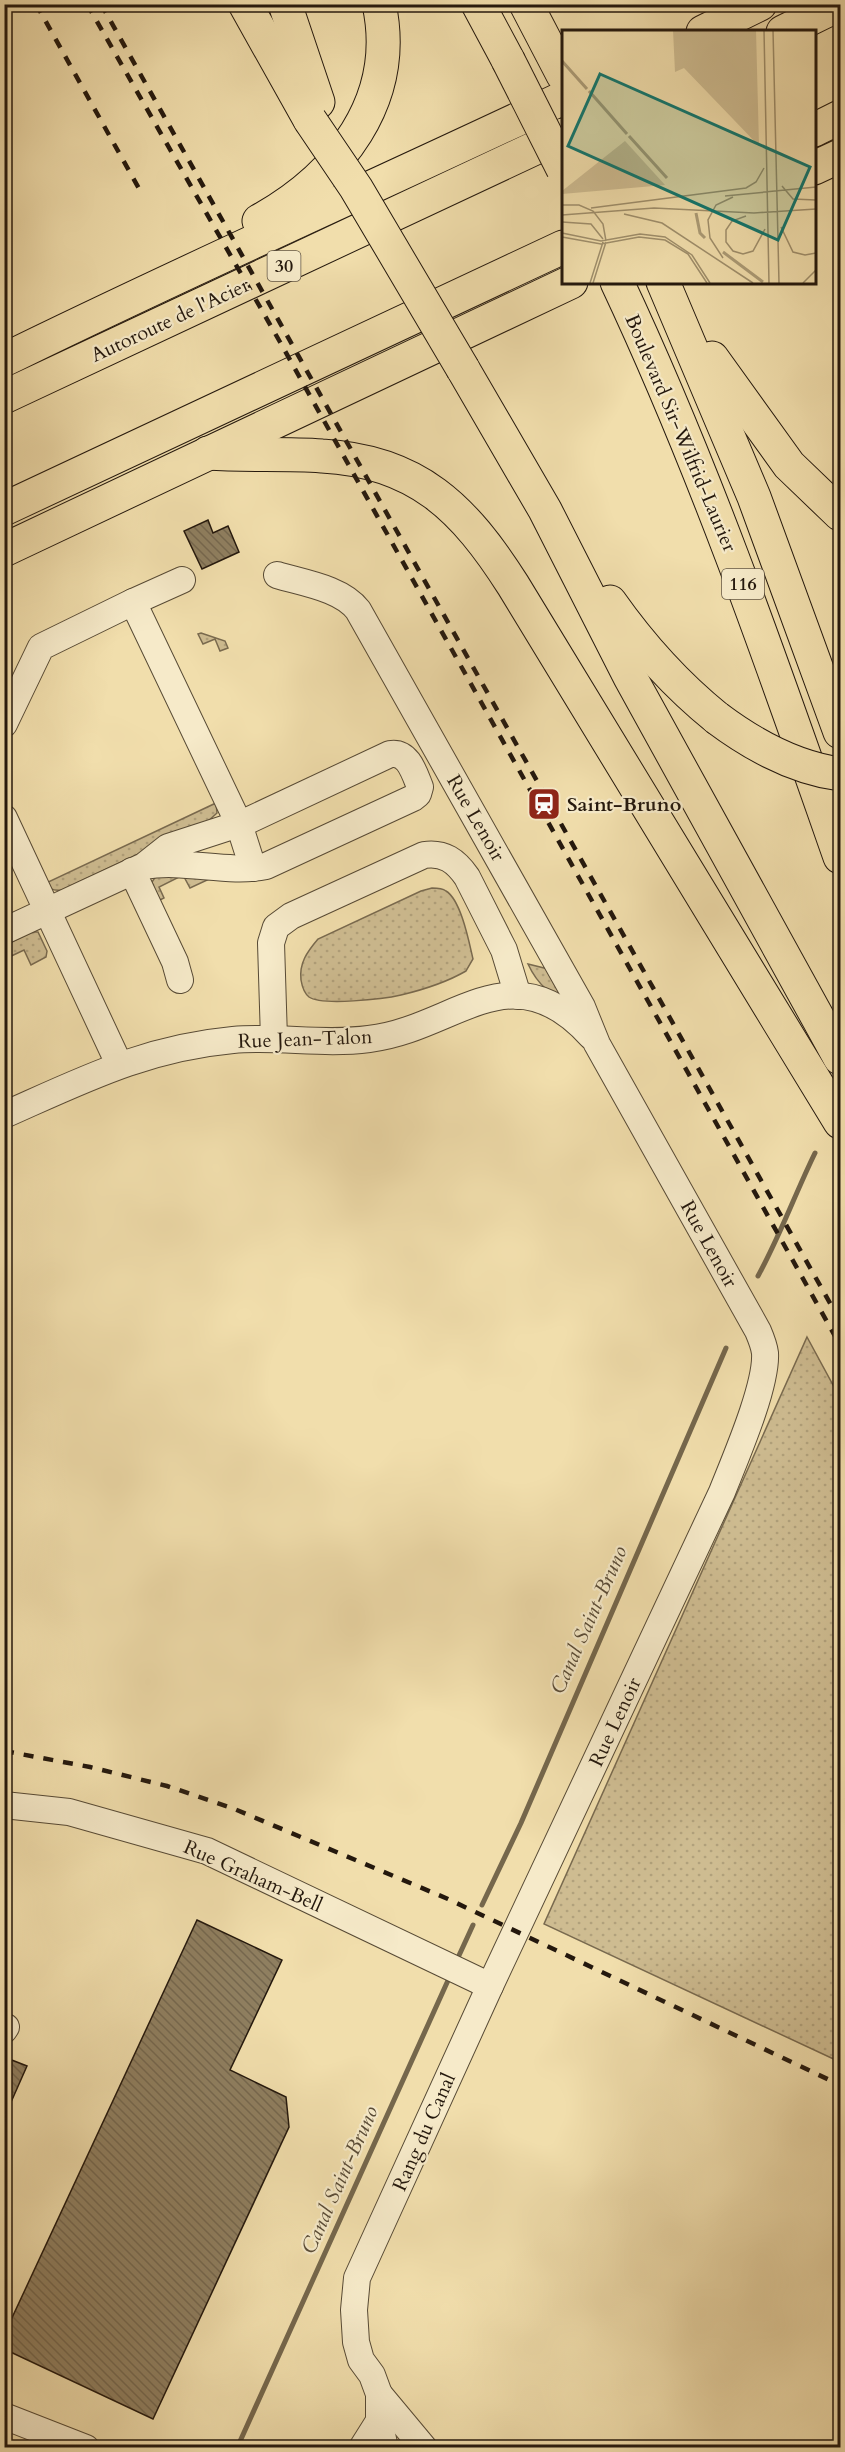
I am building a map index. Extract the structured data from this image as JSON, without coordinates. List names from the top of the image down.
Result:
{
  "streets": {
    "highway": [
      "30",
      "Autoroute de l'Acier",
      "Boulevard Sir-Wilfrid-Laurier",
      "116"
    ],
    "street": [
      "Rue Lenoir",
      "Rue Jean-Talon",
      "Rue Graham-Bell",
      "Rang du Canal"
    ]
  },
  "crossings": [
    ["Rue Lenoir", "Rue Jean-Talon"],
    ["Rue Lenoir", "Rue Graham-Bell"],
    ["Rue Lenoir", "Rang du Canal"],
    ["Rue Graham-Bell", "Rang du Canal"]
  ],
  "water": ["Canal Saint-Bruno"],
  "places": {
    "station": ["Saint-Bruno"]
  }
}
